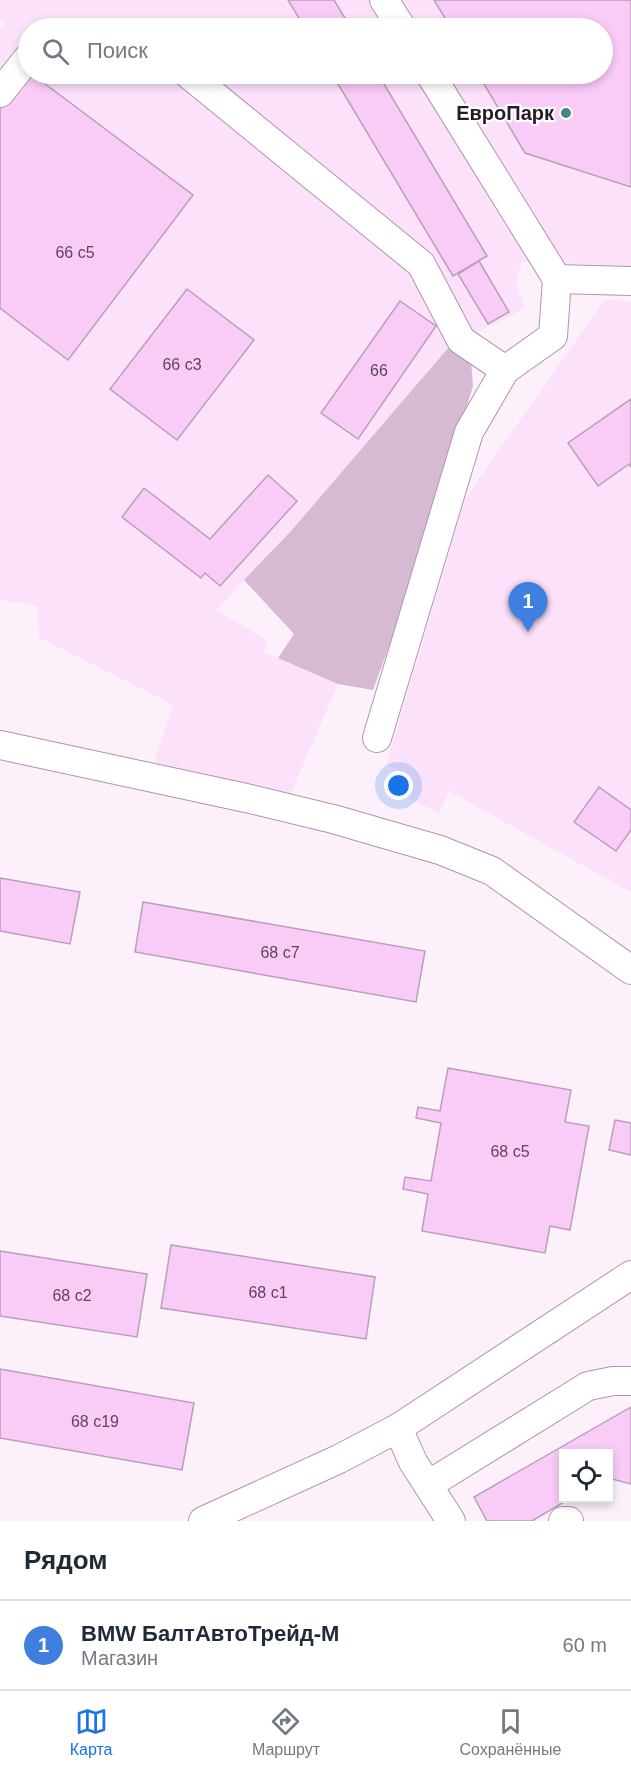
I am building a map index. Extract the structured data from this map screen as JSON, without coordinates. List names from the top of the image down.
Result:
{
  "places": ["ЕвроПарк"],
  "house_numbers": [
    "66 с5",
    "66 с3",
    "66",
    "68 с7",
    "68 с5",
    "68 с1",
    "68 с2",
    "68 с19"
  ],
  "page": {
    "search": "Поиск",
    "pins": "1",
    "heading": "Рядом",
    "list": [
      {
        "mark": "1",
        "name": "BMW БалтАвтоТрейд-М",
        "note": "Магазин",
        "value": "60 m"
      }
    ],
    "nav": ["Карта", "Маршрут", "Сохранённые"]
  }
}
